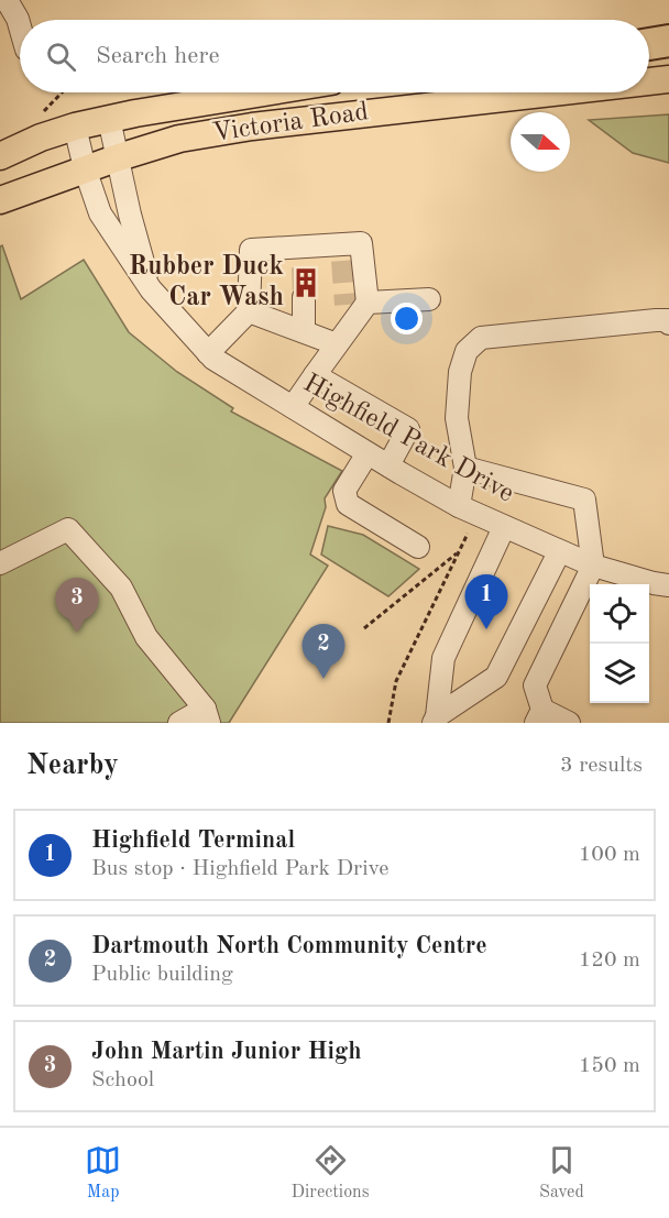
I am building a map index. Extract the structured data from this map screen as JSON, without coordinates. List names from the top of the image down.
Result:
{
  "streets": {
    "main road": ["Victoria Road"],
    "street": ["Highfield Park Drive"]
  },
  "crossings": [
    ["Victoria Road", "Highfield Park Drive"]
  ],
  "places": {
    "building": ["Rubber Duck Car Wash"]
  },
  "north": "right",
  "page": {
    "search": "Search here",
    "pins": ["1", "3", "2"],
    "heading": ["Nearby", "3 results"],
    "list": [
      {
        "mark": "1",
        "name": "Highfield Terminal",
        "note": "Bus stop · Highfield Park Drive",
        "value": "100 m"
      },
      {
        "mark": "2",
        "name": "Dartmouth North Community Centre",
        "note": "Public building",
        "value": "120 m"
      },
      {
        "mark": "3",
        "name": "John Martin Junior High",
        "note": "School",
        "value": "150 m"
      }
    ],
    "nav": ["Map", "Directions", "Saved"]
  }
}
